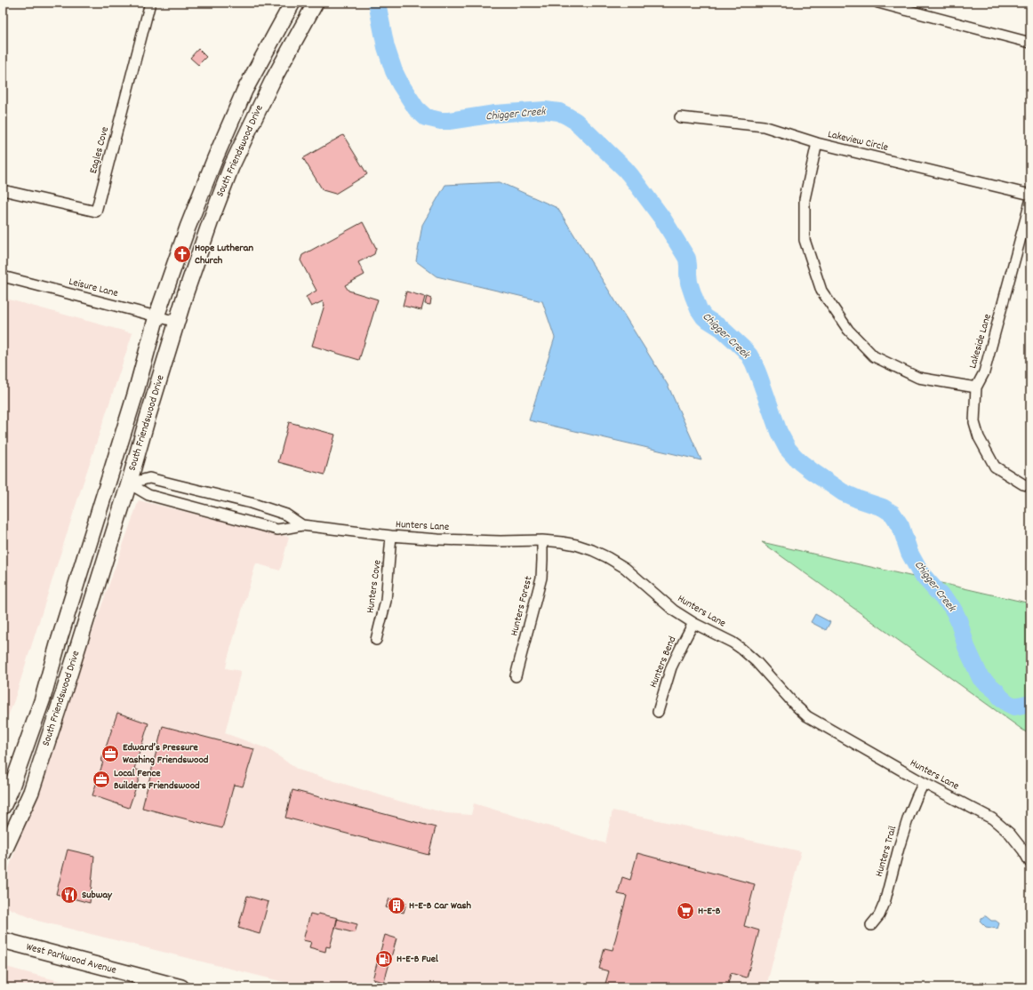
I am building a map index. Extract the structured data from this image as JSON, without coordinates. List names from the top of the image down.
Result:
{
  "streets": {
    "main road": ["South Friendswood Drive", "West Parkwood Avenue"],
    "street": [
      "Lakeview Circle",
      "Eagles Cove",
      "Leisure Lane",
      "Lakeside Lane",
      "Hunters Lane",
      "Hunters Cove",
      "Hunters Forest",
      "Hunters Bend",
      "Hunters Trail"
    ]
  },
  "crossings": [
    ["South Friendswood Drive", "Leisure Lane"],
    ["South Friendswood Drive", "Hunters Lane"],
    ["Hunters Lane", "Hunters Cove"],
    ["Hunters Lane", "Hunters Forest"],
    ["Hunters Lane", "Hunters Bend"],
    ["Hunters Lane", "Hunters Trail"]
  ],
  "water": ["Chigger Creek"],
  "places": {
    "church": ["Hope Lutheran Church"],
    "office": ["Edward’s Pressure Washing Friendswood", "Local Fence Builders Friendswood"],
    "restaurant": ["Subway"],
    "building": ["H-E-B Car Wash"],
    "supermarket": ["H-E-B"],
    "fuel station": ["H-E-B Fuel"]
  }
}
